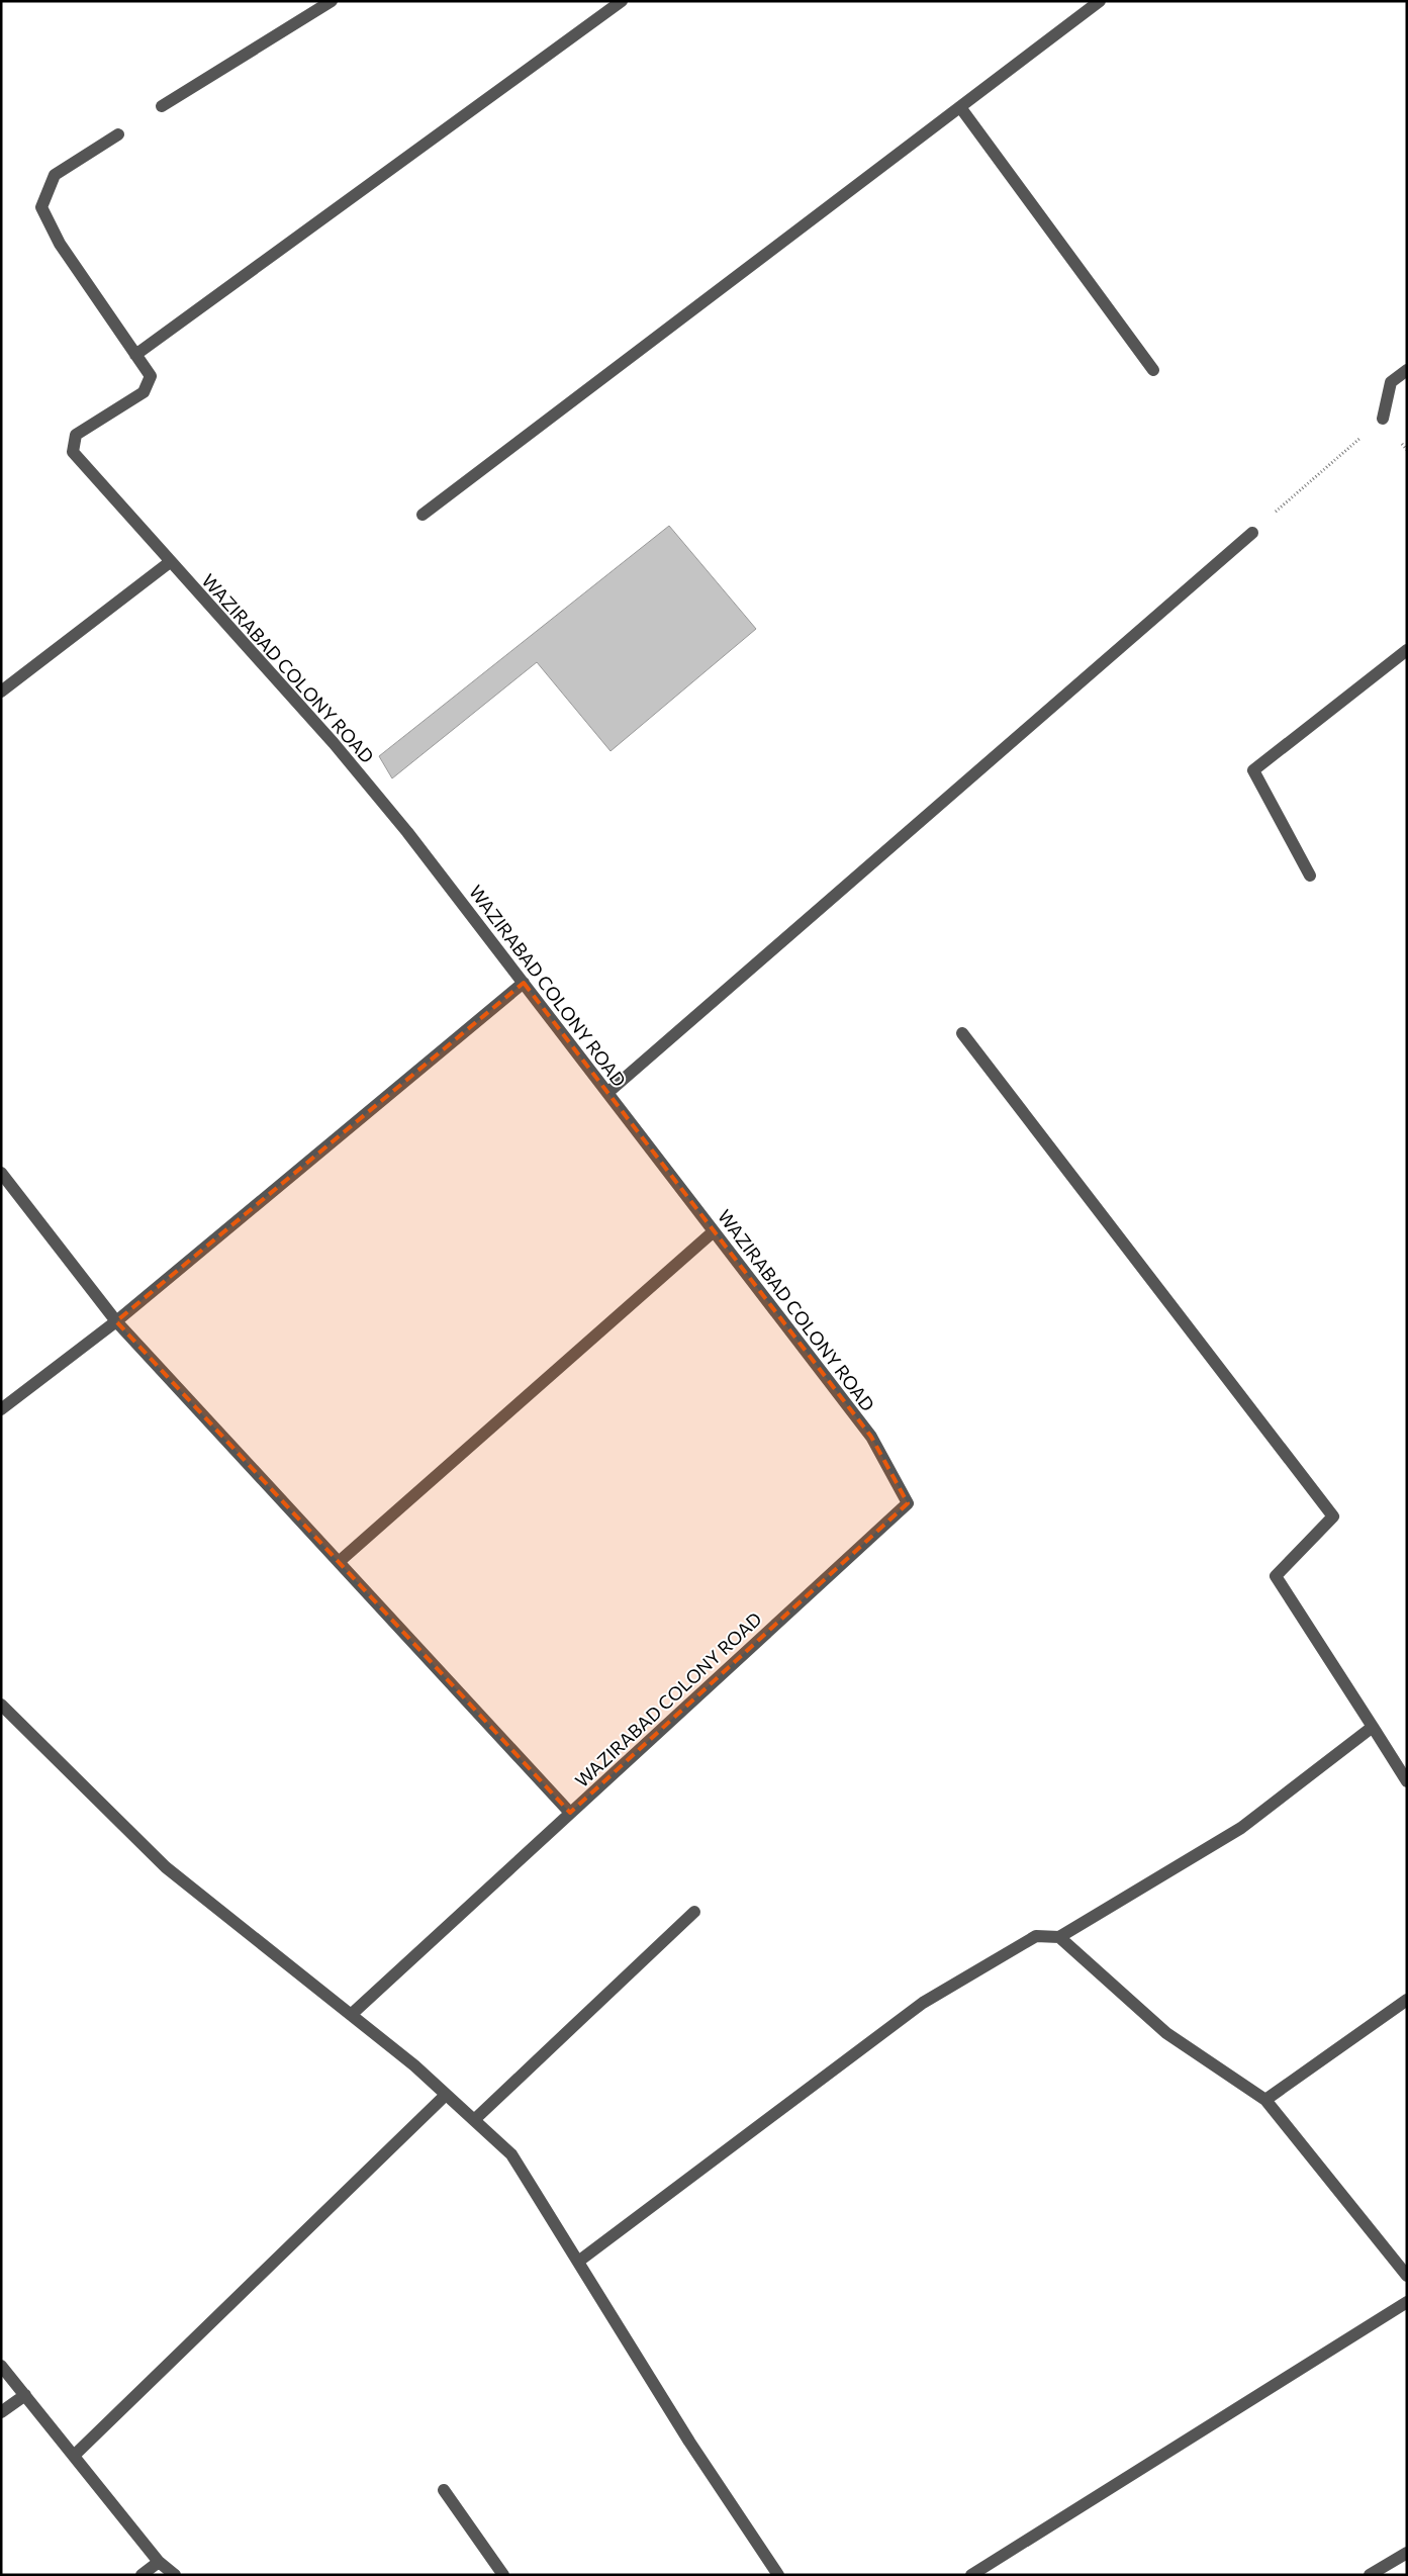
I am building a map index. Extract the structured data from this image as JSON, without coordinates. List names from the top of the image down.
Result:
{
  "streets": {
    "street": ["WAZIRABAD COLONY ROAD"]
  }
}
